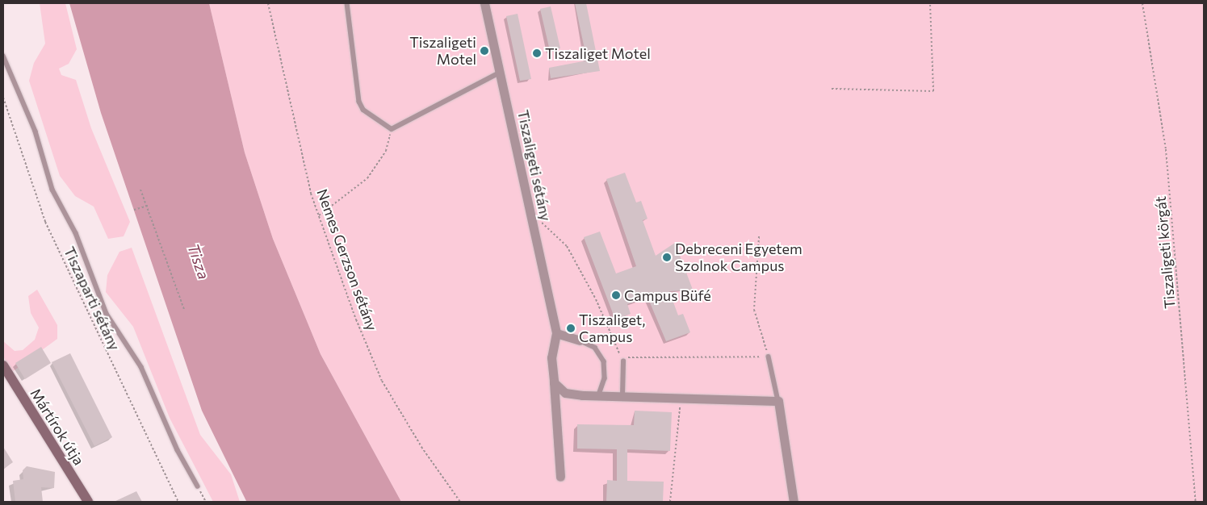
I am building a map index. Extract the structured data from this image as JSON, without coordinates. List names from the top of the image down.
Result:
{
  "streets": {
    "street": ["Tiszaligeti sétány", "Mártírok útja"],
    "path": ["Tiszaligeti körgát", "Nemes Gerzson sétány", "Tiszaparti sétány"]
  },
  "water": ["Tisza"],
  "places": [
    "Tiszaligeti Motel",
    "Tiszaliget Motel",
    "Debreceni Egyetem Szolnok Campus",
    "Campus Büfé",
    "Tiszaliget, Campus"
  ]
}
